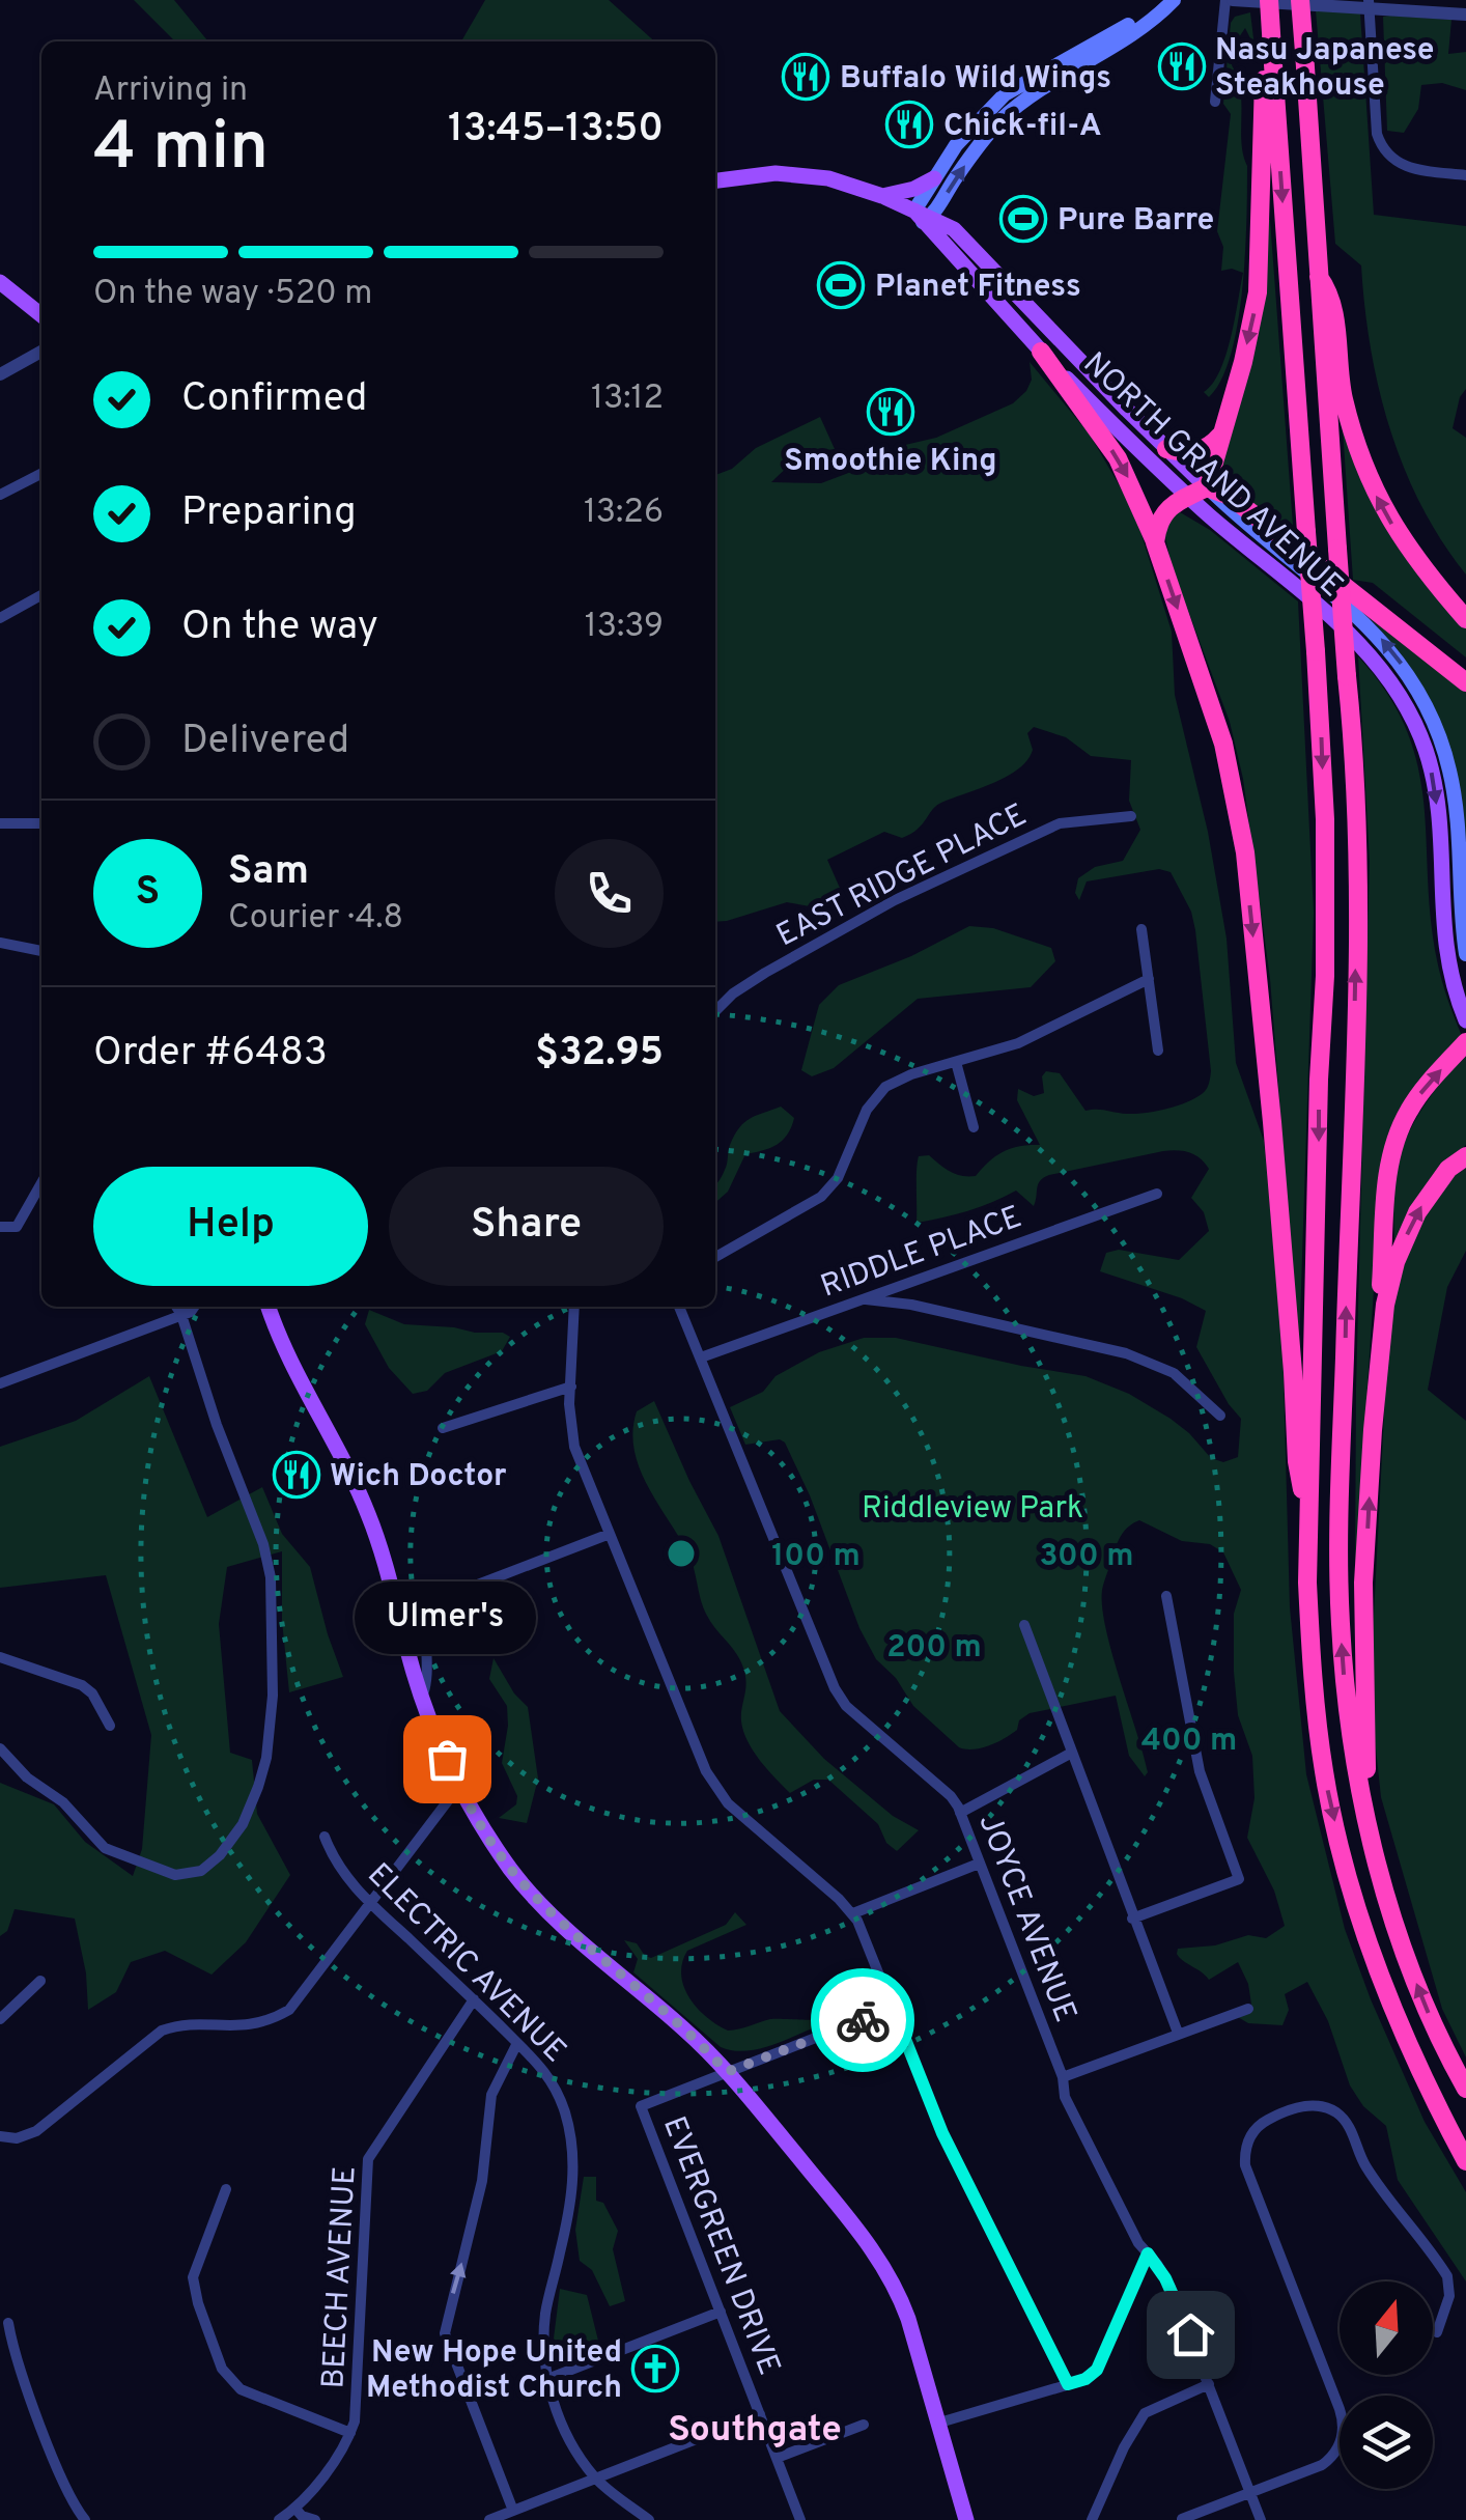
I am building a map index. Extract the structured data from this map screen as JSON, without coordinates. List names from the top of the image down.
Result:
{
  "streets": {
    "main road": ["NORTH GRAND AVENUE"],
    "street": [
      "EAST RIDGE PLACE",
      "RIDDLE PLACE",
      "JOYCE AVENUE",
      "ELECTRIC AVENUE",
      "EVERGREEN DRIVE",
      "BEECH AVENUE"
    ]
  },
  "crossings": [
    ["RIDDLE PLACE", "JOYCE AVENUE"],
    ["ELECTRIC AVENUE", "BEECH AVENUE"]
  ],
  "districts": ["Southgate"],
  "parks": ["Riddleview Park"],
  "places": {
    "restaurant": [
      "Nasu Japanese Steakhouse",
      "Buffalo Wild Wings",
      "Chick-fil-A",
      "Smoothie King",
      "Wich Doctor"
    ],
    "sports": ["Pure Barre", "Planet Fitness"],
    "other": ["Ulmer's"],
    "church": ["New Hope United Methodist Church"]
  },
  "north": "top",
  "page": {
    "heading": ["4 min", "Arriving in", "13:45–13:50"],
    "panel": [
      "Sam",
      "Courier · 4.8",
      "Order #6483",
      "$32.95"
    ],
    "bar": "On the way · 520 m",
    "list": [
      ["Confirmed", "13:12"],
      ["Preparing", "13:26"],
      ["On the way", "13:39"],
      "Delivered"
    ],
    "round": "S",
    "buttons": ["Help", "Share"],
    "bubble": "Ulmer's"
  },
  "rings": [
    "100 m",
    "300 m",
    "200 m",
    "400 m"
  ]
}
